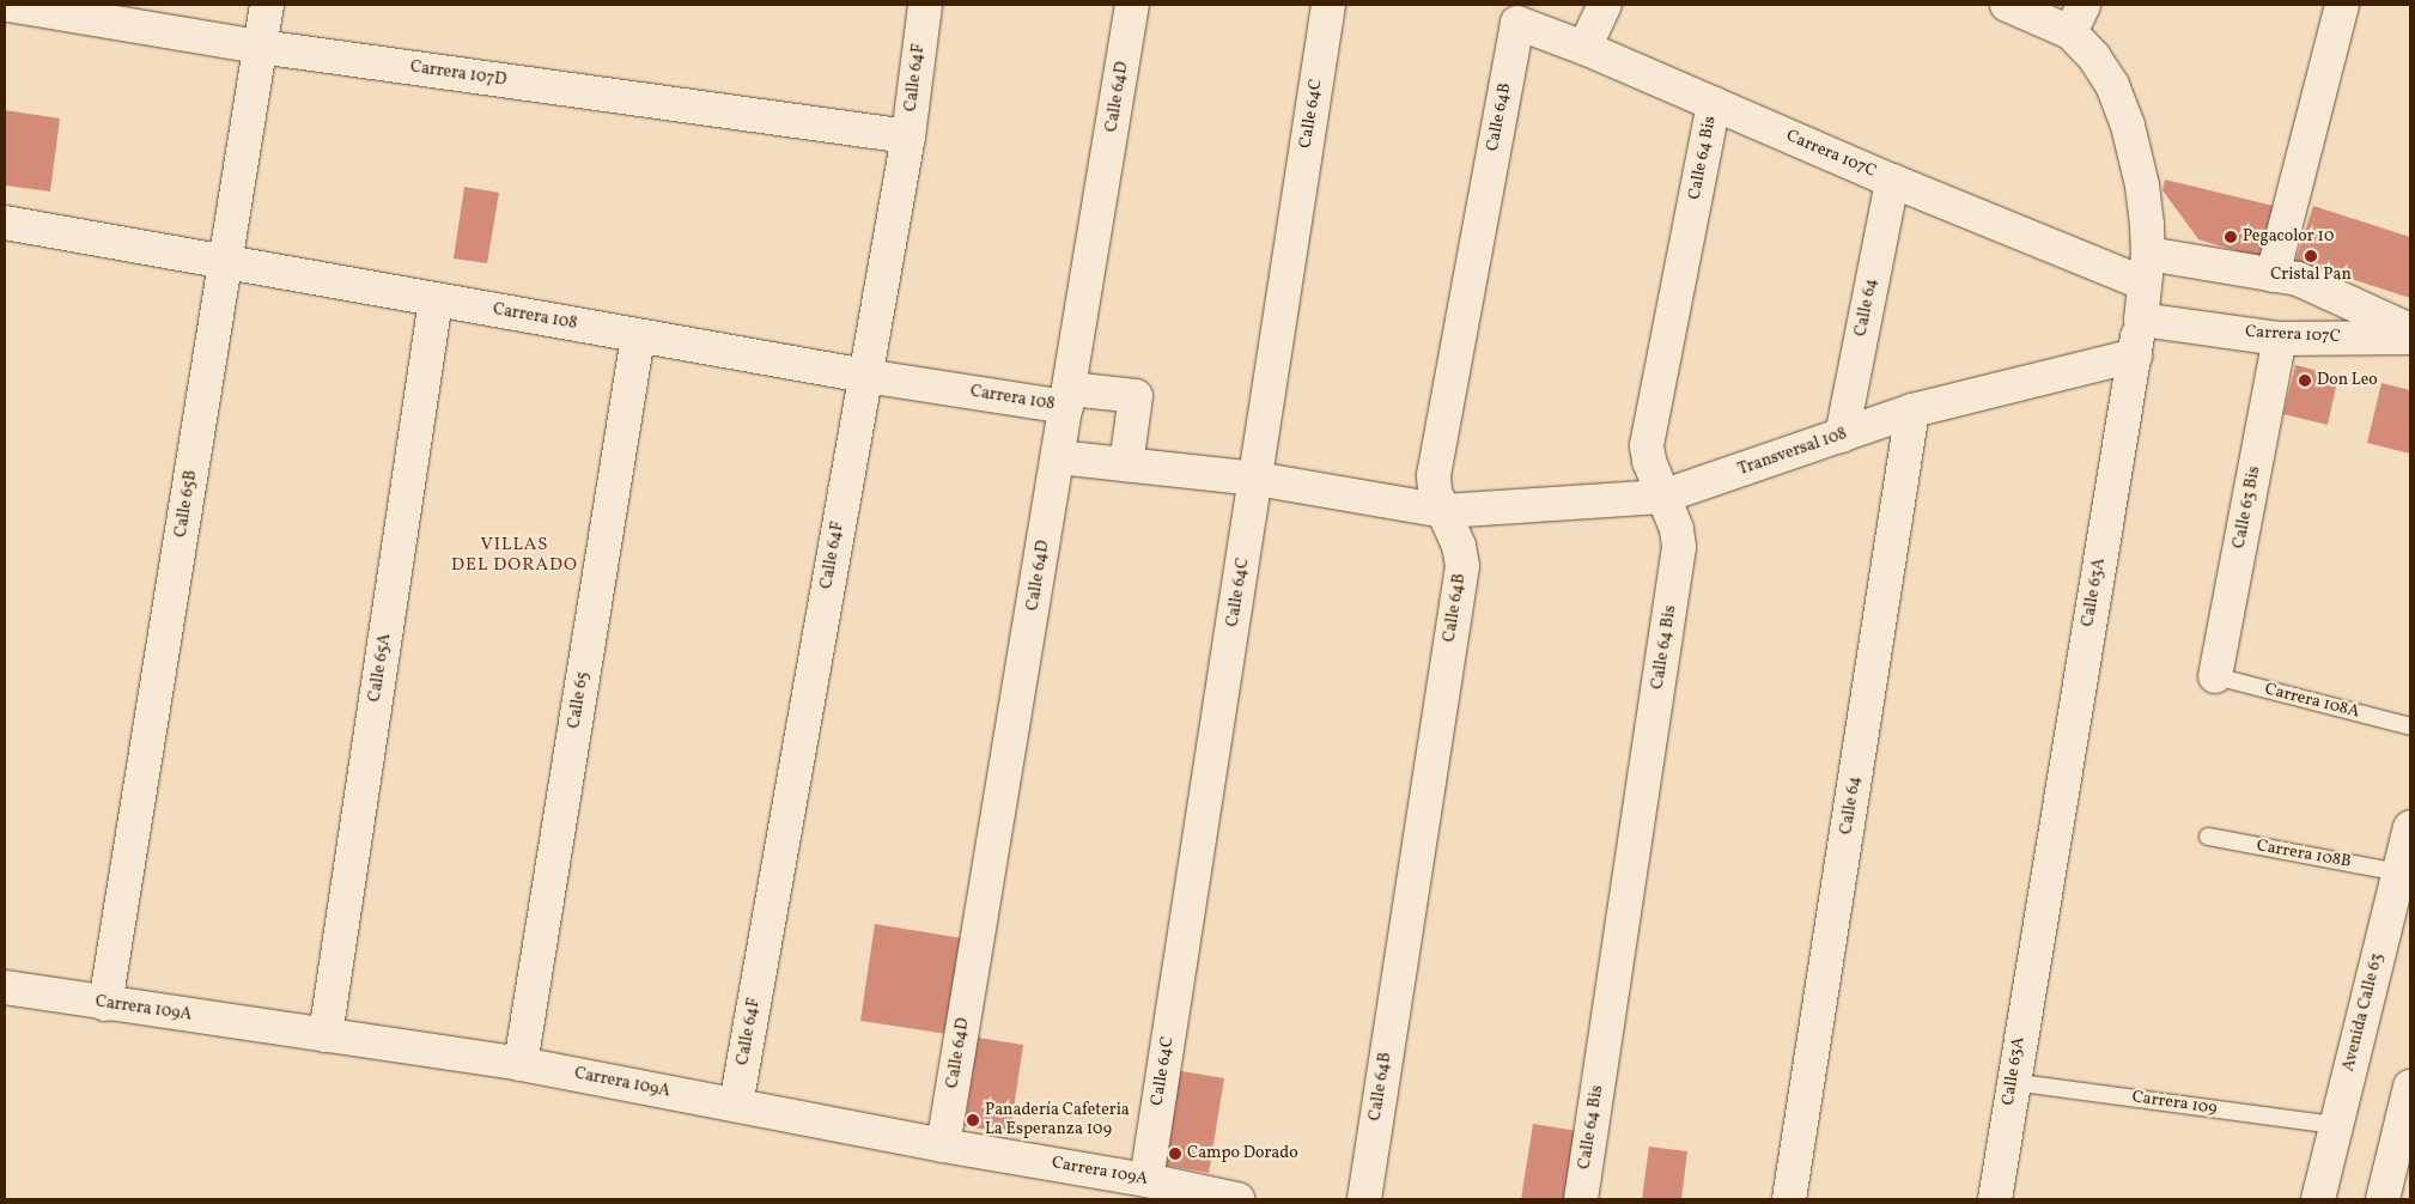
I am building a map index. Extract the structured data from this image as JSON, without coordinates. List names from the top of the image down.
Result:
{
  "streets": {
    "street": [
      "Carrera 107D",
      "Calle 64F",
      "Calle 64D",
      "Calle 64C",
      "Calle 64B",
      "Carrera 107C",
      "Calle 64 Bis",
      "Calle 64",
      "Carrera 108",
      "Transversal 108",
      "Calle 65B",
      "Calle 63 Bis",
      "Calle 63A",
      "Calle 65A",
      "Calle 65",
      "Carrera 109A",
      "Avenida Calle 63"
    ],
    "lane": ["Carrera 108A", "Carrera 108B", "Carrera 109"]
  },
  "crossings": [
    ["Carrera 107D", "Calle 64F"],
    ["Carrera 107D", "Calle 65B"],
    ["Calle 64F", "Carrera 108"],
    ["Calle 64F", "Carrera 109A"],
    ["Calle 64D", "Carrera 108"],
    ["Calle 64D", "Carrera 109A"],
    ["Calle 64C", "Carrera 109A"],
    ["Calle 64B", "Carrera 107C"],
    ["Calle 64B", "Transversal 108"],
    ["Carrera 107C", "Calle 64 Bis"],
    ["Carrera 107C", "Calle 64"],
    ["Carrera 107C", "Calle 63 Bis"],
    ["Carrera 107C", "Calle 63A"],
    ["Calle 64 Bis", "Transversal 108"],
    ["Calle 64", "Transversal 108"],
    ["Carrera 108", "Calle 65B"],
    ["Carrera 108", "Calle 65A"],
    ["Carrera 108", "Calle 65"],
    ["Transversal 108", "Calle 63A"],
    ["Calle 65B", "Carrera 109A"],
    ["Calle 63 Bis", "Carrera 108A"],
    ["Calle 63A", "Carrera 109"],
    ["Calle 65A", "Carrera 109A"],
    ["Calle 65", "Carrera 109A"],
    ["Carrera 108B", "Avenida Calle 63"],
    ["Avenida Calle 63", "Carrera 109"]
  ],
  "districts": ["VILLAS DEL DORADO"],
  "places": [
    "Pegacolor 10",
    "Cristal Pan",
    "Don Leo",
    "Panadería Cafeteria La Esperanza 109",
    "Campo Dorado"
  ]
}
